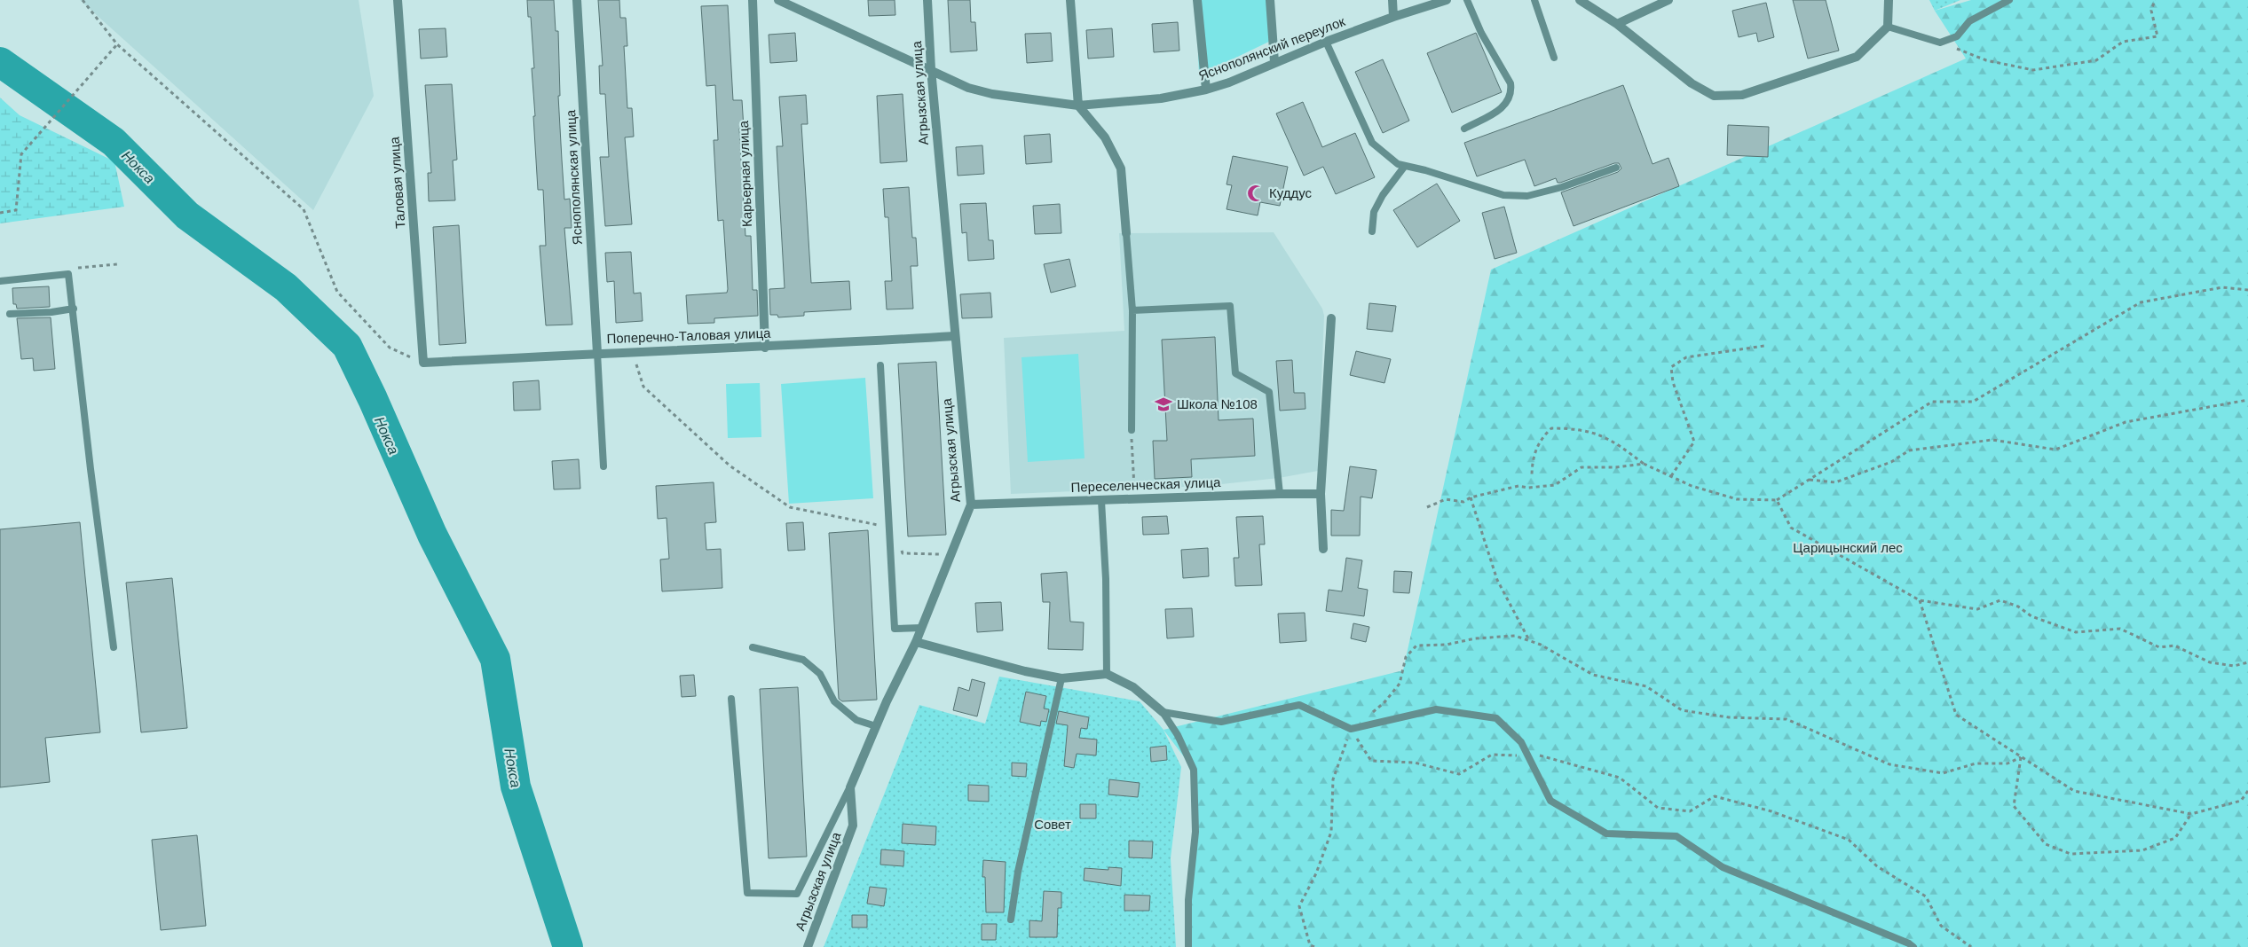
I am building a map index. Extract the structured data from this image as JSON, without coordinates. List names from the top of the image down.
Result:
{
  "streets": {
    "street": [
      "Яснополянский переулок",
      "Агрызская улица",
      "Карьерная улица",
      "Яснополянская улица",
      "Таловая улица",
      "Поперечно-Таловая улица",
      "Переселенческая улица"
    ]
  },
  "crossings": [
    ["Яснополянский переулок", "Агрызская улица"],
    ["Агрызская улица", "Поперечно-Таловая улица"],
    ["Агрызская улица", "Переселенческая улица"],
    ["Карьерная улица", "Поперечно-Таловая улица"],
    ["Яснополянская улица", "Поперечно-Таловая улица"],
    ["Таловая улица", "Поперечно-Таловая улица"]
  ],
  "water": ["Нокса"],
  "parks": ["Царицынский лес", "Совет"],
  "places": {
    "mosque": ["Куддус"],
    "school or university": ["Школа №108"]
  }
}
